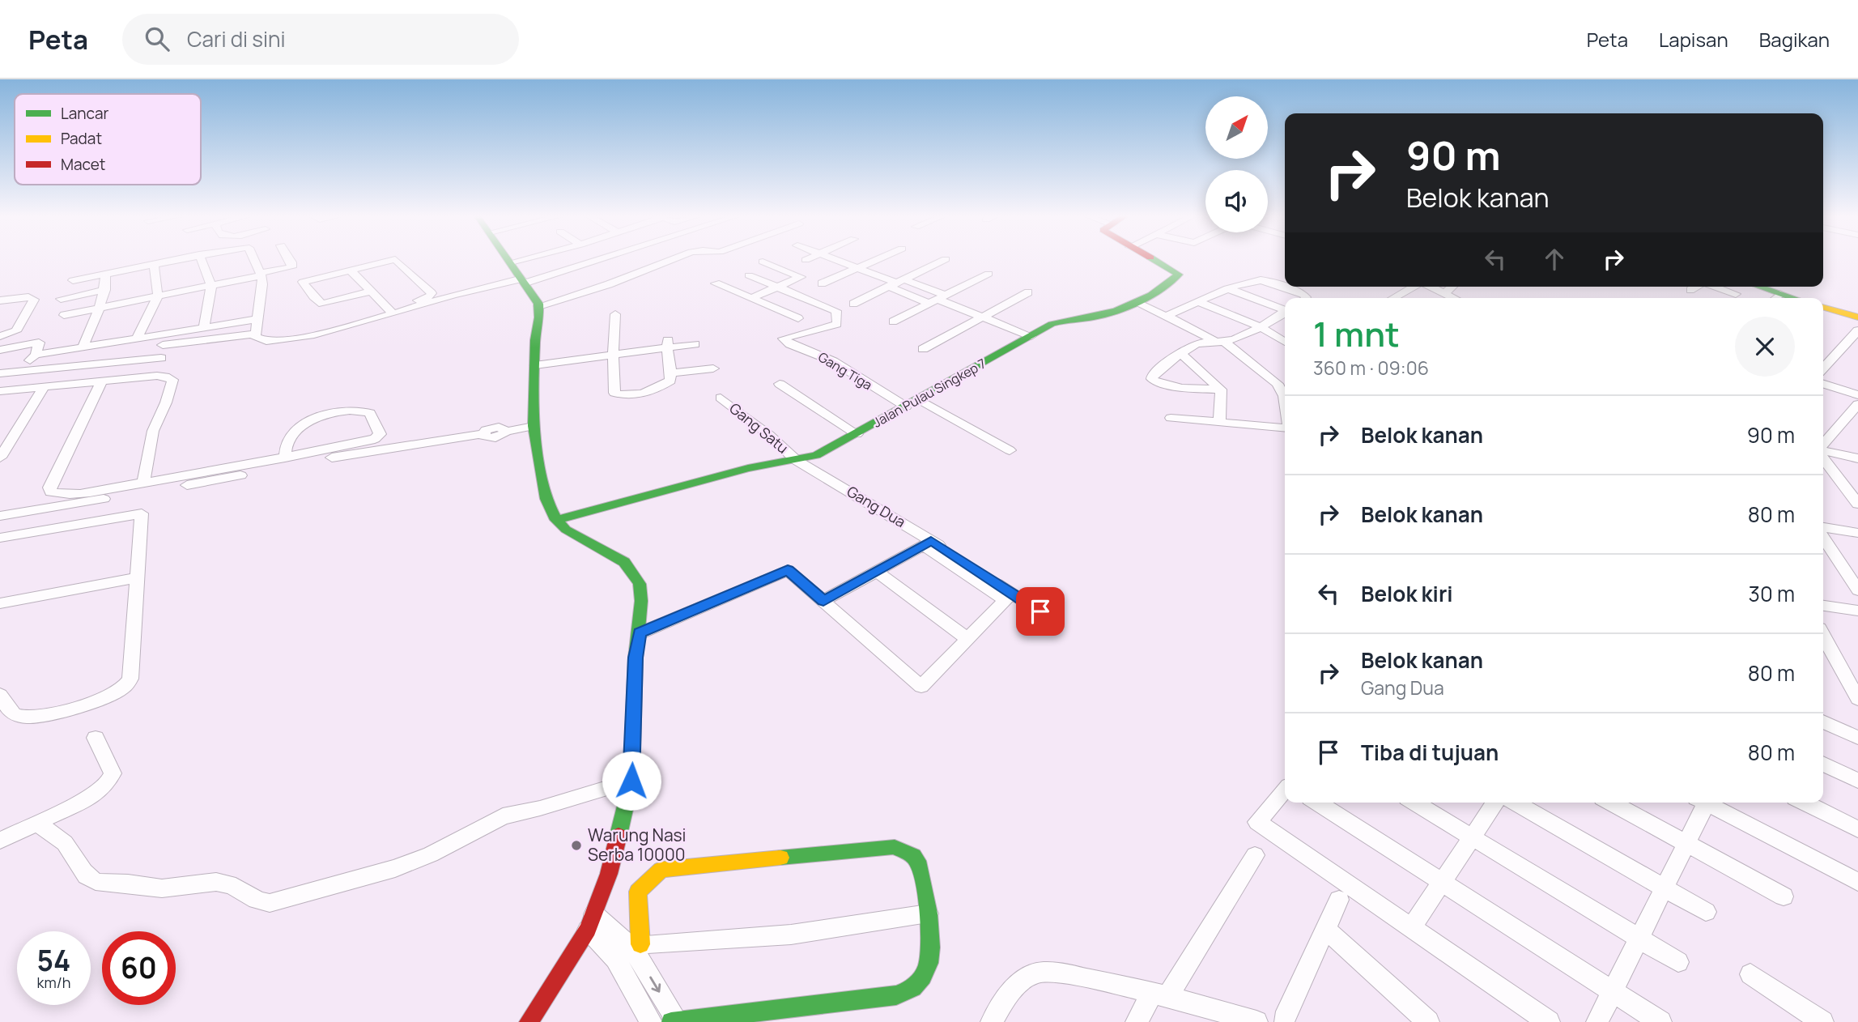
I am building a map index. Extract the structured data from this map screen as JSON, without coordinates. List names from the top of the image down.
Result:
{
  "streets": {
    "street": [
      "Gang Tiga",
      "Jalan Pulau Singkep 7",
      "Gang Satu",
      "Gang Dua"
    ]
  },
  "crossings": [
    ["Gang Tiga", "Jalan Pulau Singkep 7"],
    ["Jalan Pulau Singkep 7", "Gang Satu"],
    ["Jalan Pulau Singkep 7", "Gang Dua"],
    ["Gang Satu", "Gang Dua"]
  ],
  "places": ["Warung Nasi Serba 10000"],
  "legend": ["Lancar", "Padat", "Macet"],
  "north": "top right",
  "page": {
    "header": "Peta",
    "search": "Cari di sini",
    "nav": ["Peta", "Lapisan", "Bagikan"],
    "turn": ["90 m", "Belok kanan"],
    "heading": ["1 mnt", "360 m · 09:06"],
    "list": [
      {
        "name": "Belok kanan",
        "value": "90 m"
      },
      {
        "name": "Belok kanan",
        "value": "80 m"
      },
      {
        "name": "Belok kiri",
        "value": "30 m"
      },
      {
        "name": "Belok kanan",
        "note": "Gang Dua",
        "value": "80 m"
      },
      {
        "name": "Tiba di tujuan",
        "value": "80 m"
      }
    ],
    "speed": "54 km/h",
    "limit": "60"
  }
}
